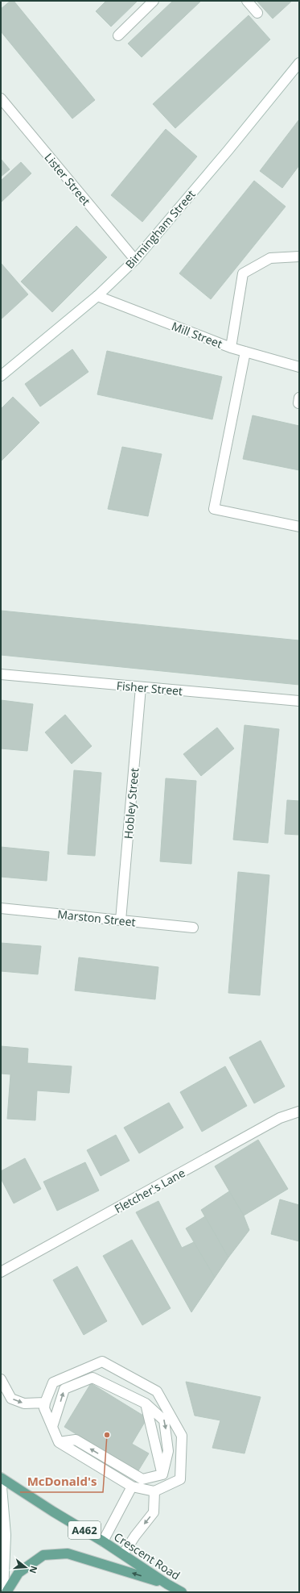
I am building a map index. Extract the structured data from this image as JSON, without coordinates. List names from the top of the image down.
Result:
{
  "streets": {
    "main road": ["A462", "Crescent Road"],
    "street": [
      "Lister Street",
      "Birmingham Street",
      "Mill Street",
      "Fisher Street",
      "Hobley Street",
      "Marston Street",
      "Fletcher's Lane"
    ]
  },
  "crossings": [
    ["Lister Street", "Birmingham Street"],
    ["Birmingham Street", "Mill Street"],
    ["Fisher Street", "Hobley Street"],
    ["Hobley Street", "Marston Street"],
    ["A462", "Crescent Road"]
  ],
  "places": ["McDonald's"],
  "north": "right"
}
